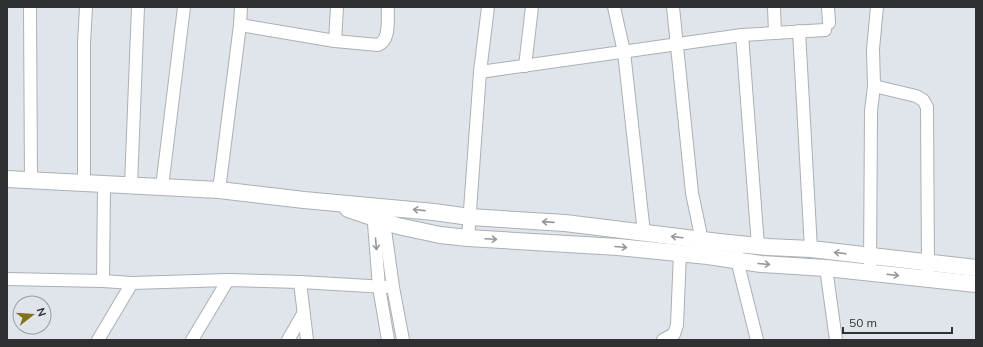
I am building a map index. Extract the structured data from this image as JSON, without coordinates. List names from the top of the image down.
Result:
{
  "scale_bar": "50 m",
  "north": "right"
}
